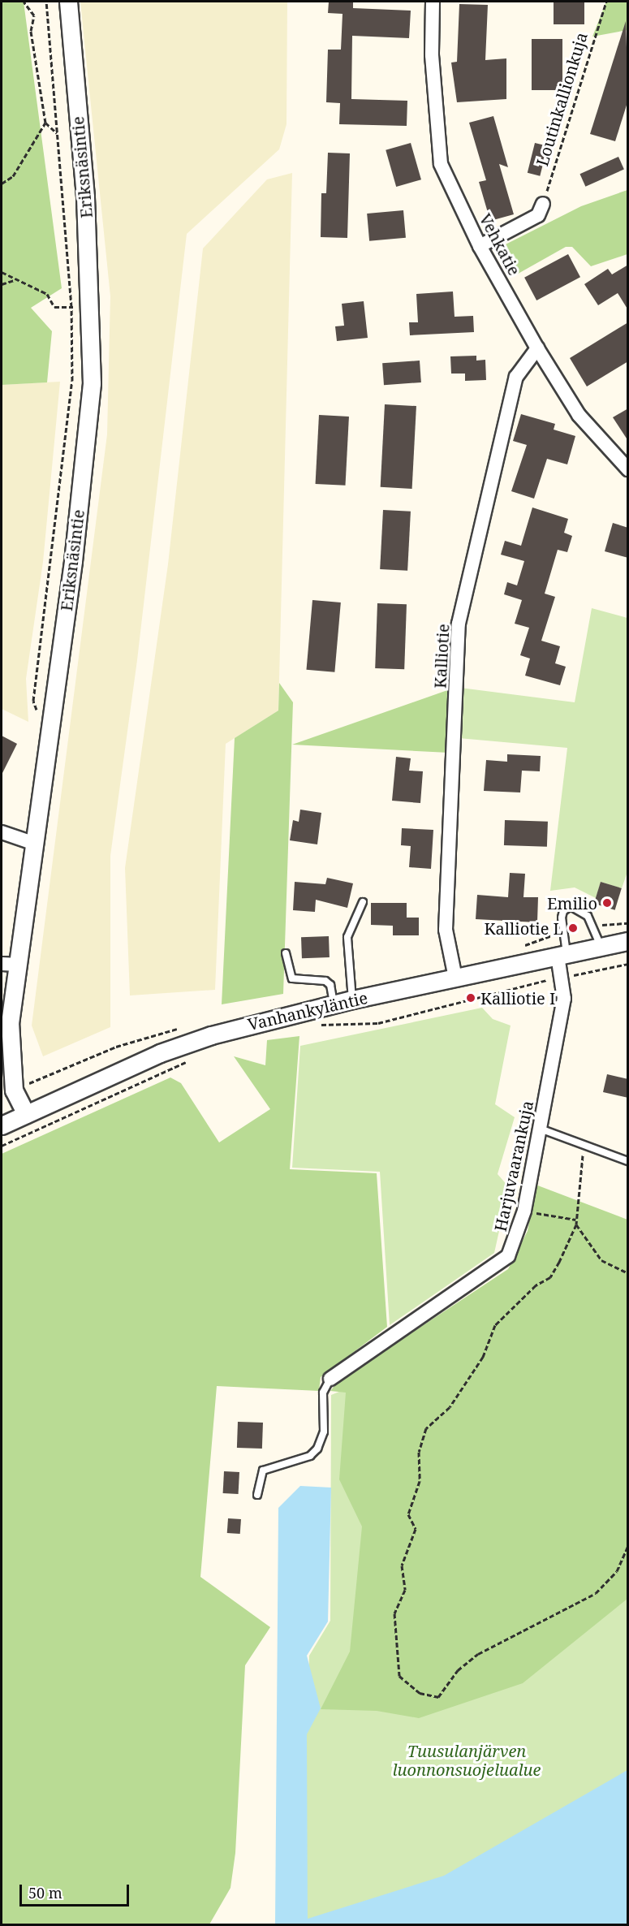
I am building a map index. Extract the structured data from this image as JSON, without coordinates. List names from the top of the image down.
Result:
{
  "streets": {
    "street": [
      "Eriksnäsintie",
      "Vehkatie",
      "Kalliotie",
      "Vanhankyläntie",
      "Harjuvaarankuja"
    ],
    "path": ["Loutinkallionkuja"]
  },
  "crossings": [
    ["Eriksnäsintie", "Vanhankyläntie"],
    ["Vehkatie", "Kalliotie"],
    ["Kalliotie", "Vanhankyläntie"],
    ["Vanhankyläntie", "Harjuvaarankuja"]
  ],
  "parks": ["Tuusulanjärven luonnonsuojelualue"],
  "places": ["Emilio", "Kalliotie L", "Kalliotie I"],
  "scale_bar": "50 m"
}
